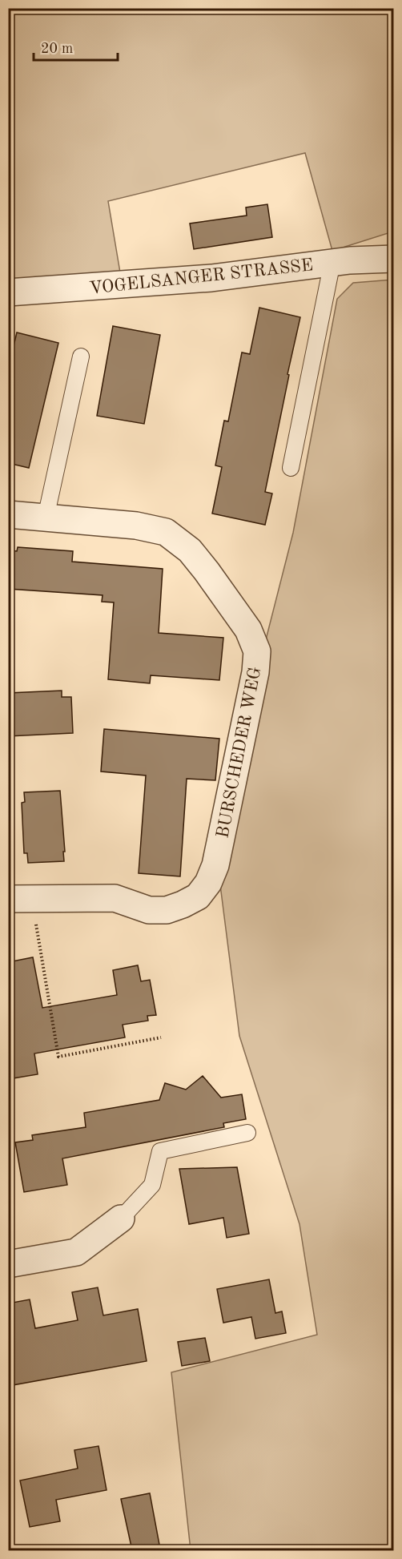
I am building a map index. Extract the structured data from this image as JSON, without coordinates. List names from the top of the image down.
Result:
{
  "streets": {
    "street": ["VOGELSANGER STRASSE", "BURSCHEDER WEG"]
  },
  "scale_bar": "20 m"
}
